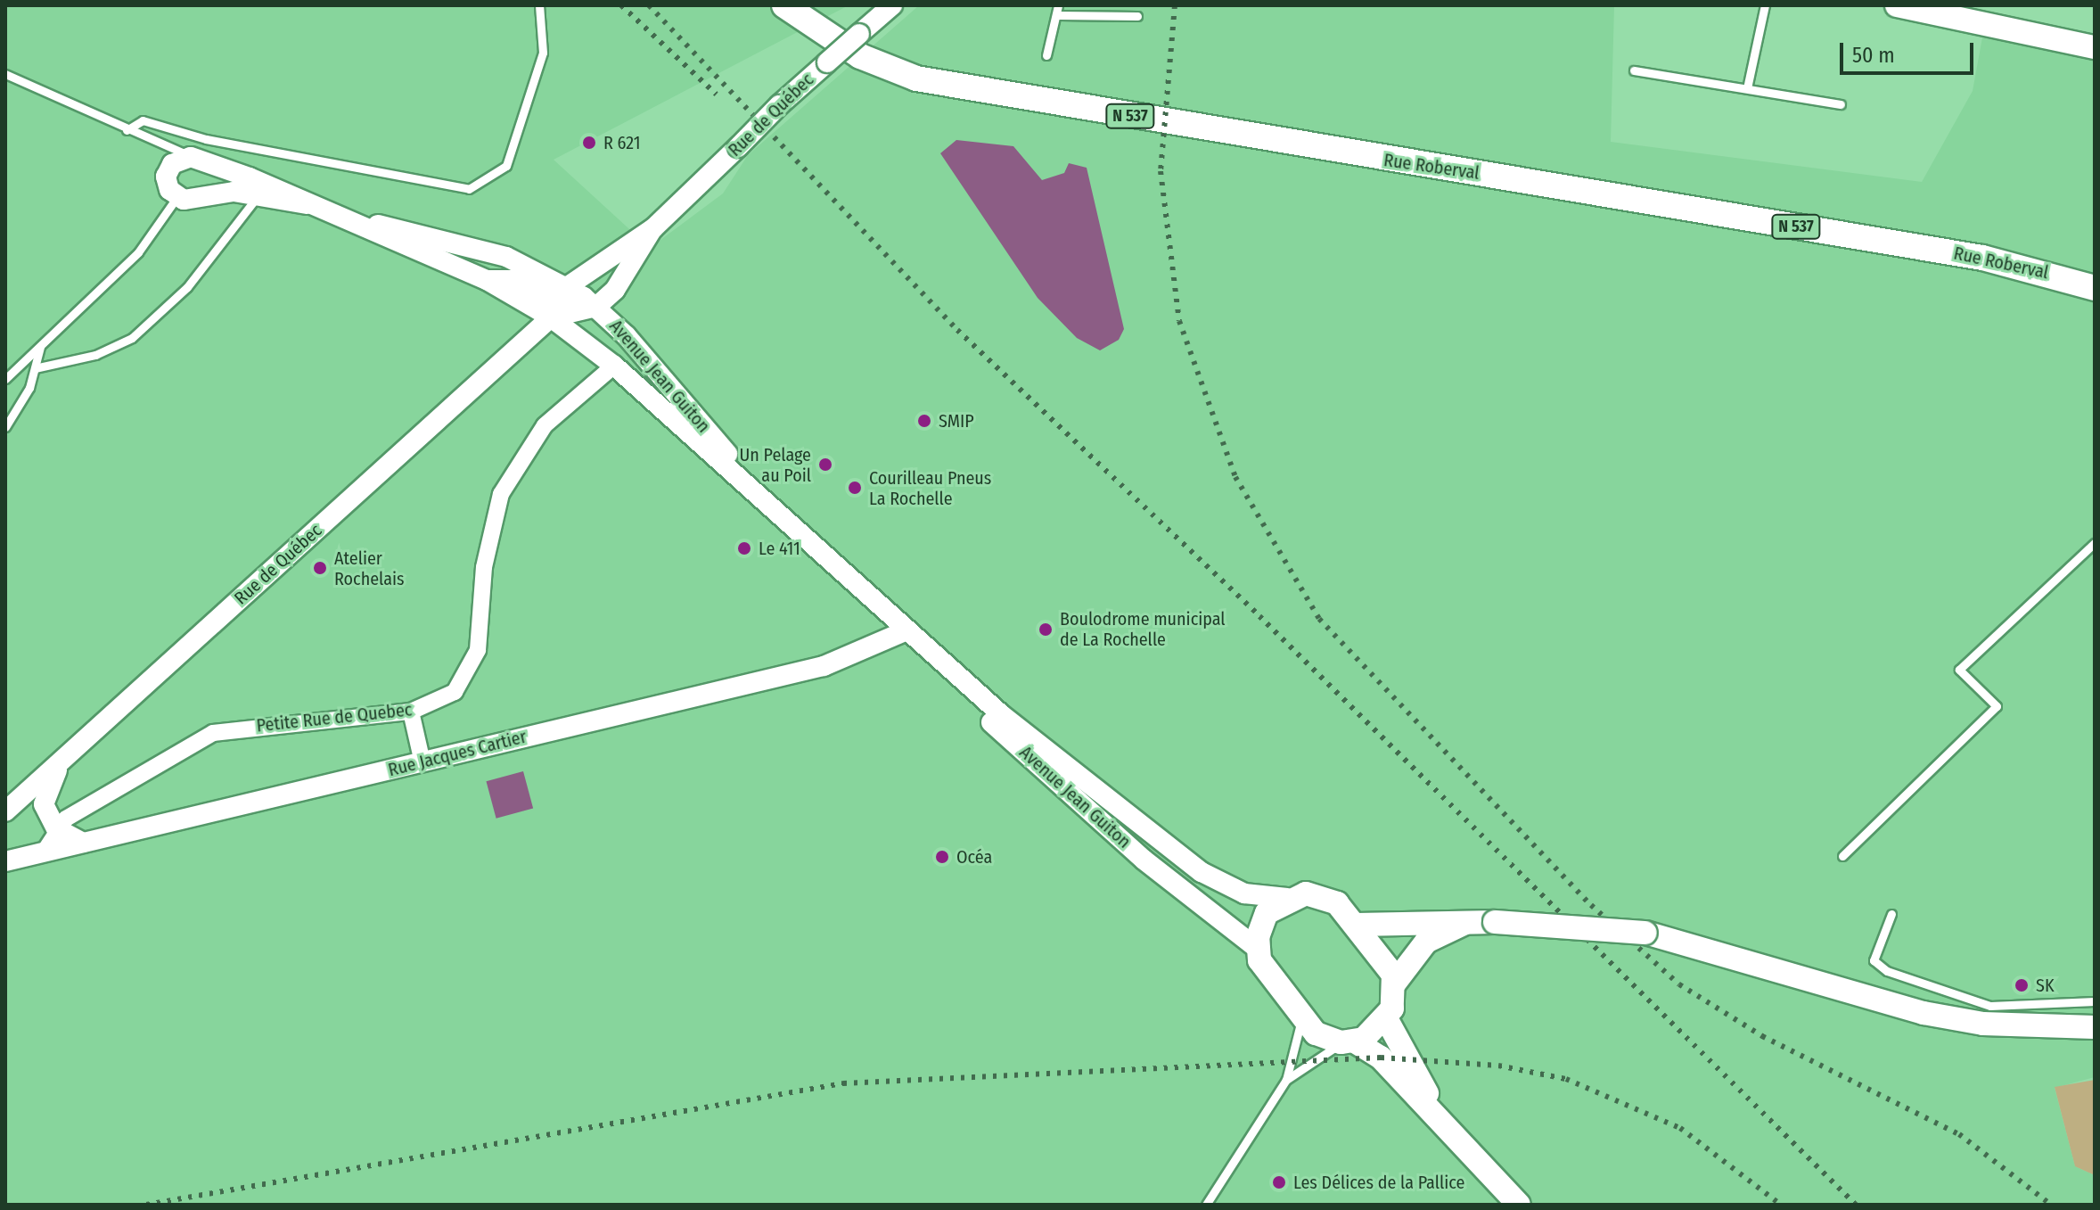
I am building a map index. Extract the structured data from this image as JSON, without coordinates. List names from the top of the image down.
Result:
{
  "streets": {
    "main road": ["N 537", "Rue Roberval"],
    "street": [
      "Rue de Québec",
      "Avenue Jean Guiton",
      "Petite Rue de Quebec",
      "Rue Jacques Cartier"
    ]
  },
  "crossings": [
    ["Rue de Québec", "Avenue Jean Guiton"],
    ["Avenue Jean Guiton", "Petite Rue de Quebec"],
    ["Avenue Jean Guiton", "Rue Jacques Cartier"]
  ],
  "places": [
    "R 621",
    "SMIP",
    "Un Pelage au Poil",
    "Courilleau Pneus La Rochelle",
    "Le 411",
    "Atelier Rochelais",
    "Boulodrome municipal de La Rochelle",
    "Océa",
    "SK",
    "Les Délices de la Pallice"
  ],
  "scale_bar": "50 m"
}
